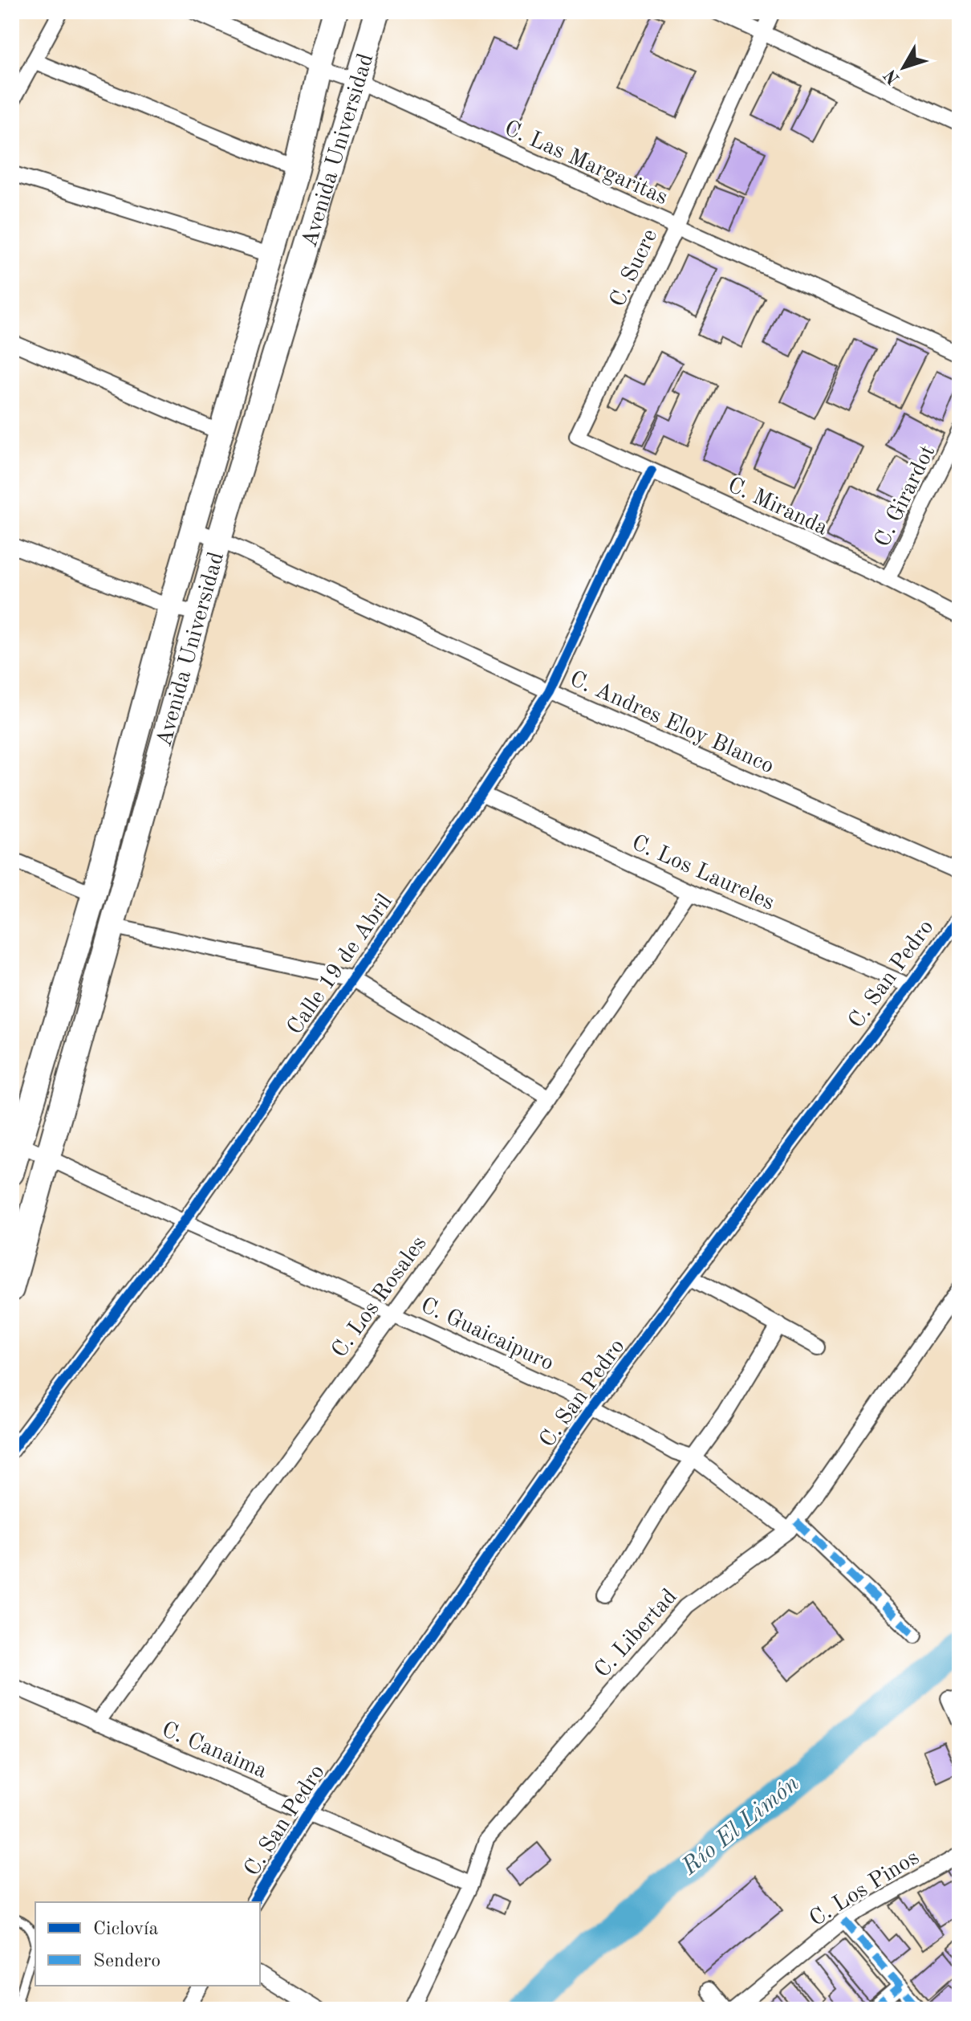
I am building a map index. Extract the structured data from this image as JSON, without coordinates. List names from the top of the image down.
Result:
{
  "streets": {
    "main road": ["Avenida Universidad"],
    "street": [
      "C. Las Margaritas",
      "C. Sucre",
      "C. Girardot",
      "C. Miranda",
      "C. Andres Eloy Blanco",
      "C. Los Laureles",
      "Calle 19 de Abril",
      "C. San Pedro",
      "C. Los Rosales",
      "C. Guaicaipuro",
      "C. Libertad",
      "C. Canaima",
      "C. Los Pinos"
    ]
  },
  "crossings": [
    ["Avenida Universidad", "C. Las Margaritas"],
    ["Avenida Universidad", "C. Andres Eloy Blanco"],
    ["Avenida Universidad", "C. Guaicaipuro"],
    ["C. Las Margaritas", "C. Sucre"],
    ["C. Sucre", "C. Miranda"],
    ["C. Girardot", "C. Miranda"],
    ["C. Miranda", "Calle 19 de Abril"],
    ["C. Andres Eloy Blanco", "Calle 19 de Abril"],
    ["C. Los Laureles", "Calle 19 de Abril"],
    ["C. Los Laureles", "C. San Pedro"],
    ["C. Los Laureles", "C. Los Rosales"],
    ["Calle 19 de Abril", "C. Guaicaipuro"],
    ["C. San Pedro", "C. Guaicaipuro"],
    ["C. San Pedro", "C. Canaima"],
    ["C. Los Rosales", "C. Guaicaipuro"],
    ["C. Los Rosales", "C. Canaima"],
    ["C. Guaicaipuro", "C. Libertad"],
    ["C. Libertad", "C. Canaima"]
  ],
  "water": ["Río El Limón"],
  "legend": ["Ciclovía", "Sendero"],
  "north": "bottom left"
}
